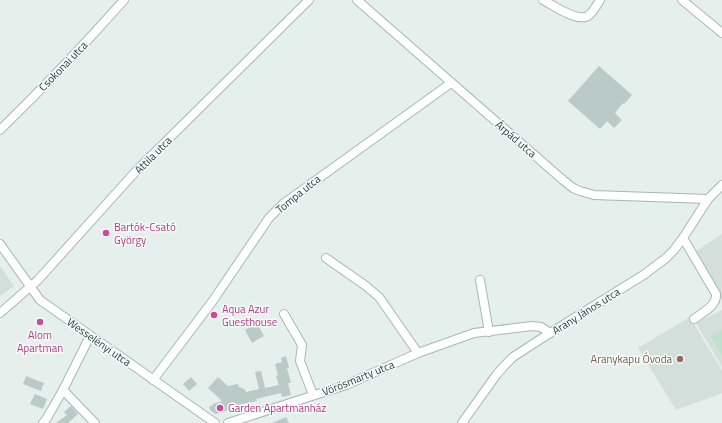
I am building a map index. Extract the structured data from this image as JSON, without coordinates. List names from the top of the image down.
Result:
{
  "streets": {
    "street": [
      "Csokonai utca",
      "Árpád utca",
      "Attila utca",
      "Tompa utca",
      "Arany János utca",
      "Wesselényi utca",
      "Vörösmarty utca"
    ]
  },
  "crossings": [
    ["Árpád utca", "Tompa utca"],
    ["Árpád utca", "Arany János utca"],
    ["Attila utca", "Wesselényi utca"],
    ["Tompa utca", "Wesselényi utca"],
    ["Arany János utca", "Vörösmarty utca"]
  ],
  "places": [
    "Bartók-Csató György",
    "Aqua Azur Guesthouse",
    "Alom Apartman",
    "Aranykapu Óvoda",
    "Garden Apartmanház"
  ]
}
